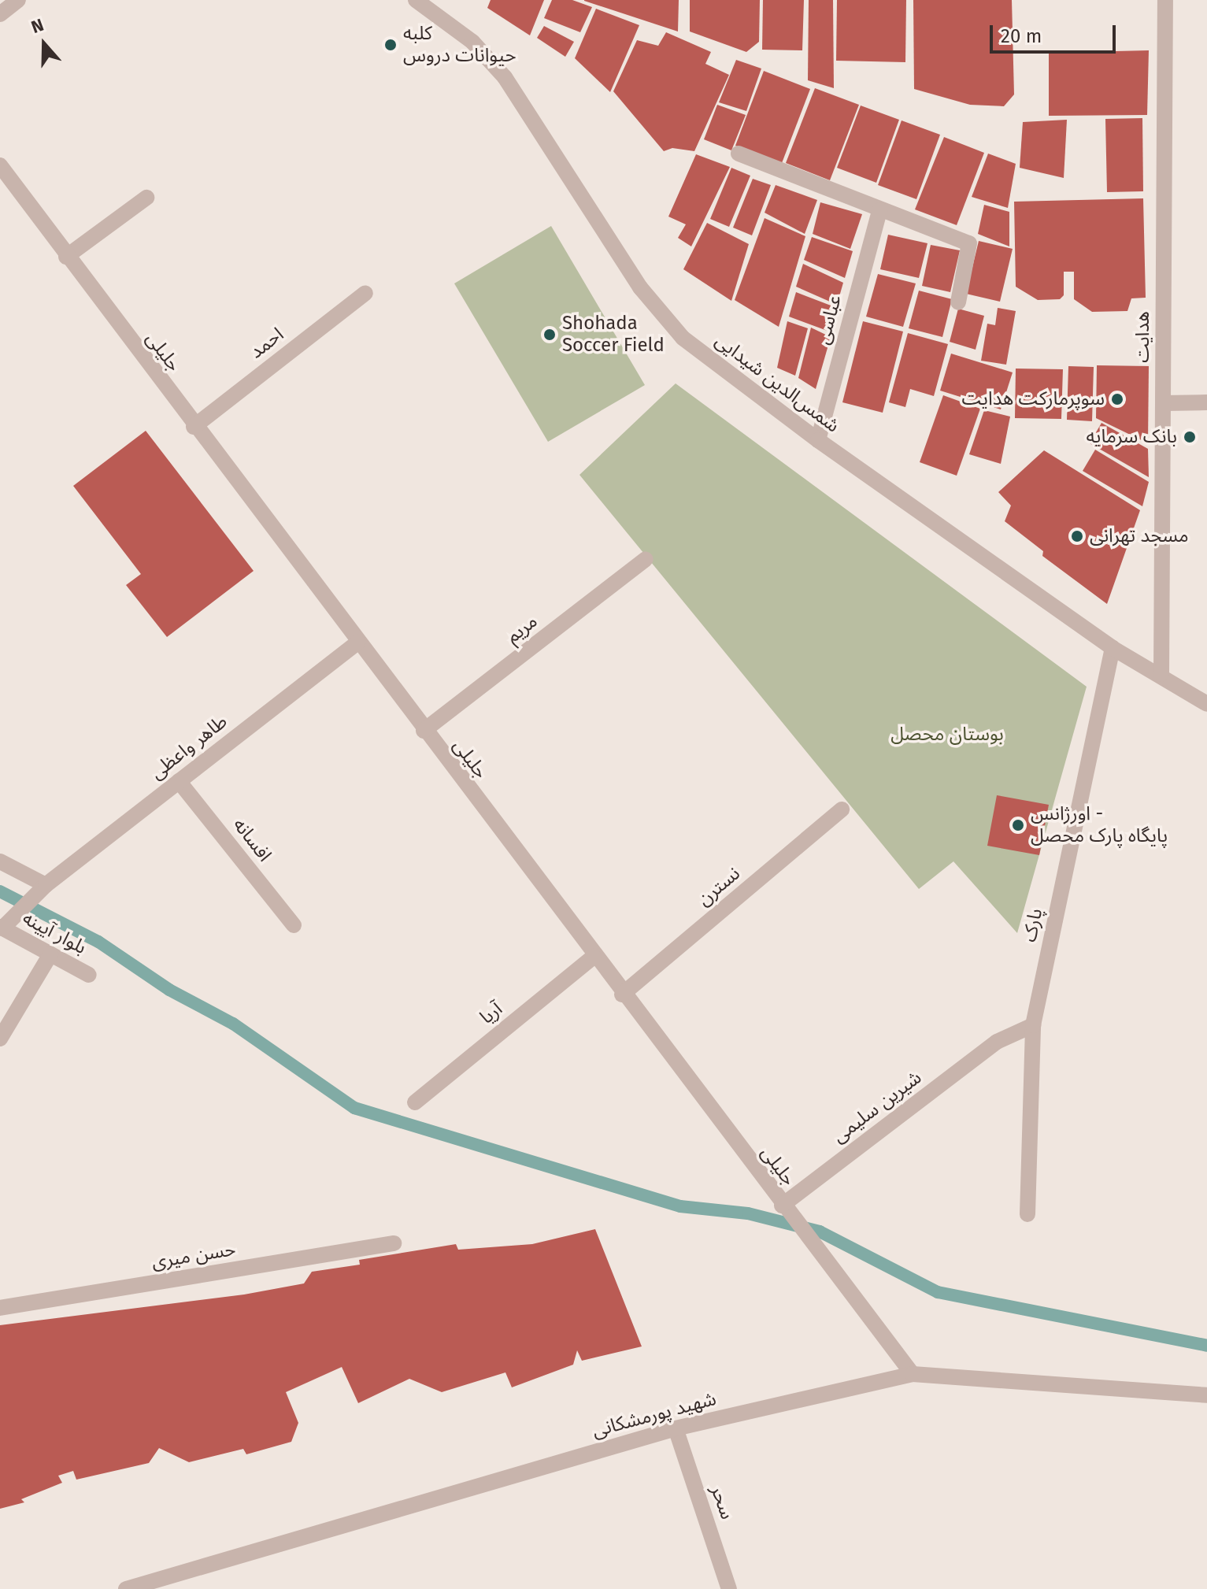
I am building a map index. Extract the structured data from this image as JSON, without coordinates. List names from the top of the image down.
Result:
{
  "streets": {
    "street": [
      "عباسی",
      "هدایت",
      "احمد",
      "جلیلی",
      "شمس‌الدین شیدایی",
      "مریم",
      "طاهر واعظی",
      "افسانه",
      "نسترن",
      "پارک",
      "بلوار آیینه",
      "آریا",
      "شیرین سلیمی",
      "حسن میری",
      "شهید پورمشکانی",
      "سحر"
    ]
  },
  "crossings": [
    ["عباسی", "شمس‌الدین شیدایی"],
    ["هدایت", "شمس‌الدین شیدایی"],
    ["احمد", "جلیلی"],
    ["جلیلی", "مریم"],
    ["جلیلی", "طاهر واعظی"],
    ["جلیلی", "نسترن"],
    ["جلیلی", "آریا"],
    ["جلیلی", "شیرین سلیمی"],
    ["جلیلی", "شهید پورمشکانی"],
    ["شمس‌الدین شیدایی", "پارک"],
    ["طاهر واعظی", "افسانه"],
    ["طاهر واعظی", "بلوار آیینه"],
    ["پارک", "شیرین سلیمی"],
    ["شهید پورمشکانی", "سحر"]
  ],
  "parks": ["بوستان محصل"],
  "places": [
    "کلبه حیوانات دروس",
    "Shohada Soccer Field",
    "سوپرمارکت هدایت",
    "بانک سرمایه",
    "مسجد تهرانی",
    "اورژانس - پایگاه پارک محصل"
  ],
  "scale_bar": "20 m",
  "north": "top"
}
